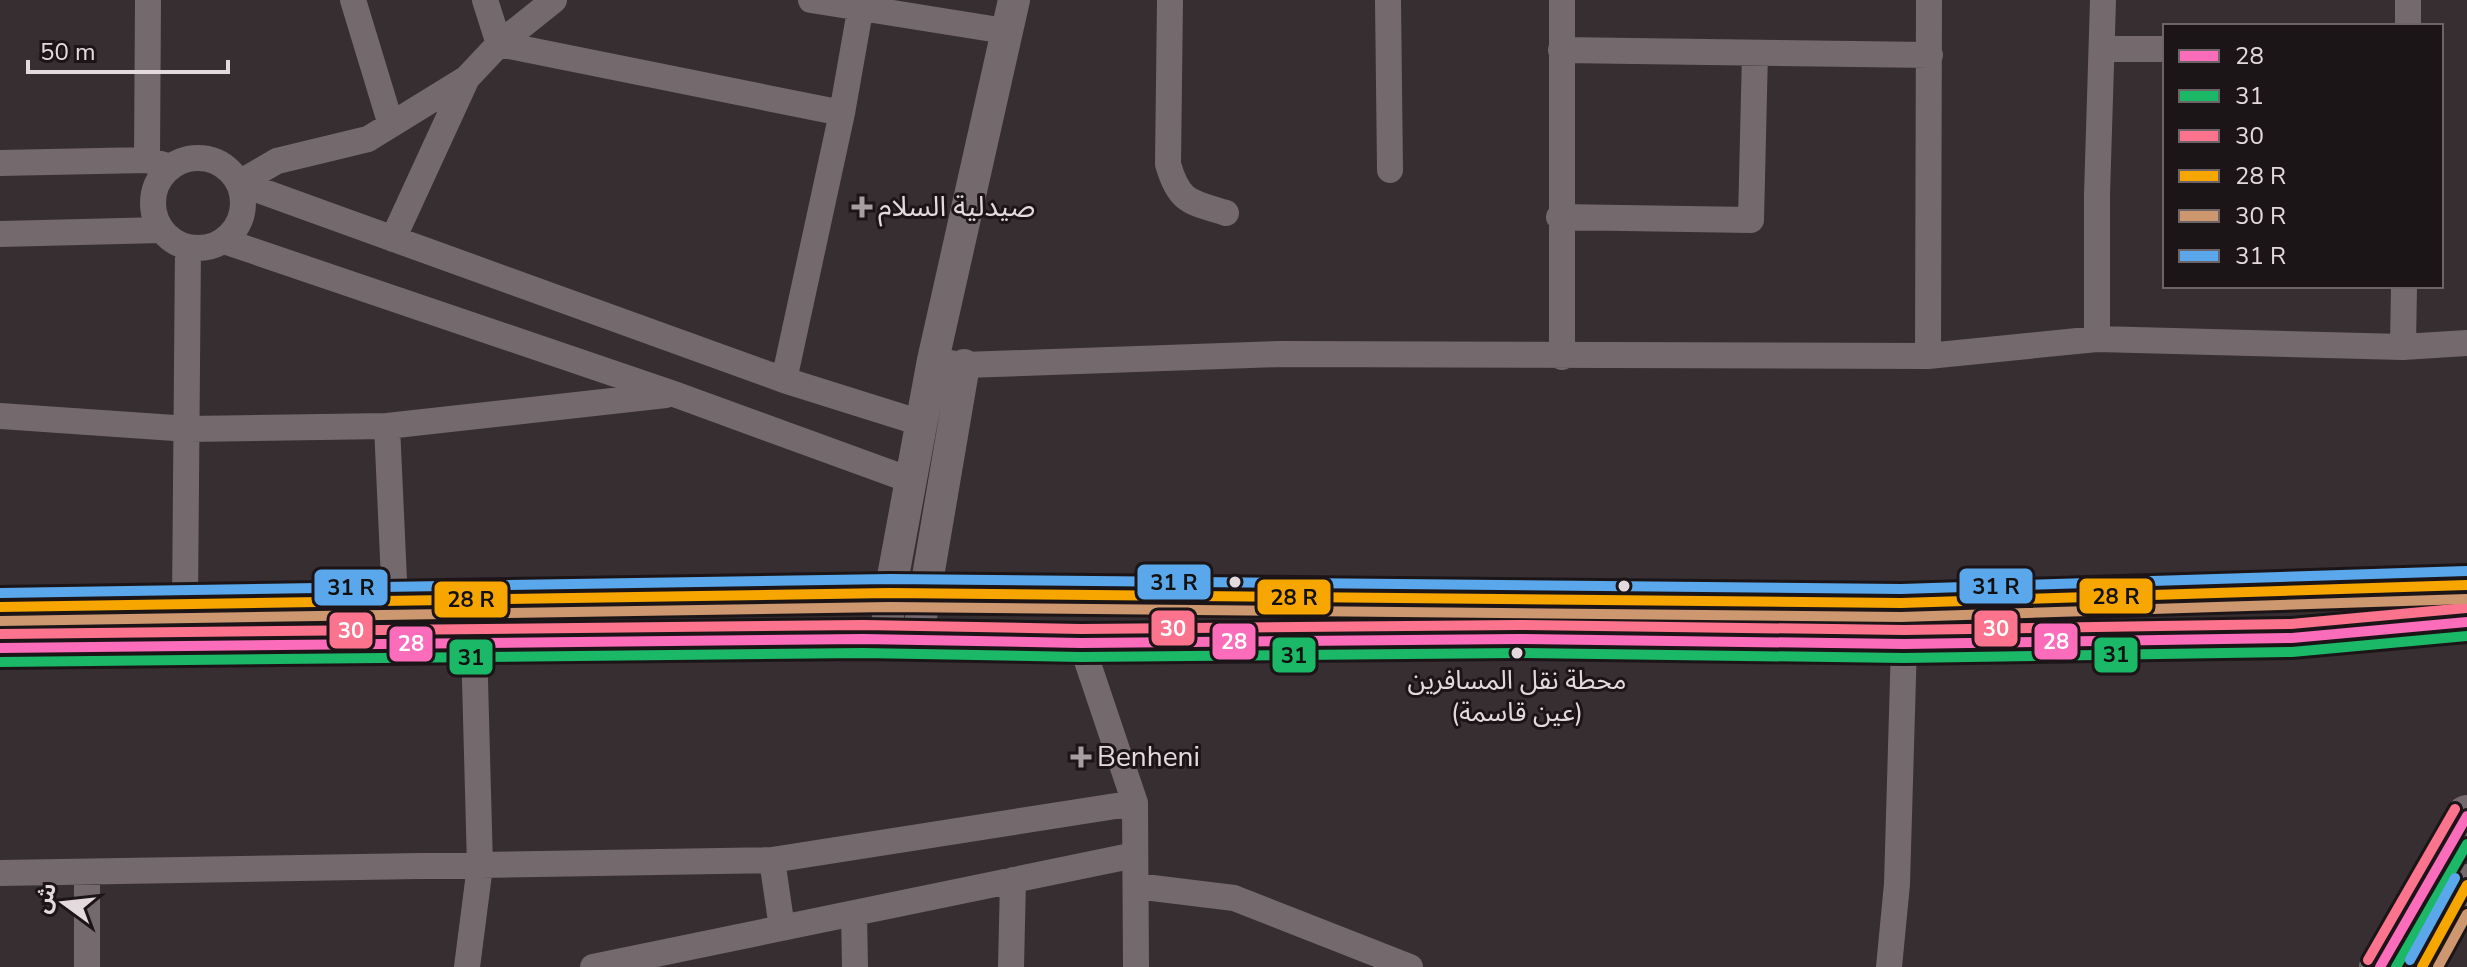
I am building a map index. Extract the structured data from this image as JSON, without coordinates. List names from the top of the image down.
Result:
{
  "places": {
    "health": ["صيدلية السلام", "Benheni"],
    "other": ["محطة نقل المسافرين (عين قاسمة)"]
  },
  "lines": ["transit line 30", "transit line 28", "transit line 31"],
  "legend": [
    "28",
    "31",
    "30",
    "28 R",
    "30 R",
    "31 R"
  ],
  "scale_bar": "50 m",
  "north": "left"
}
